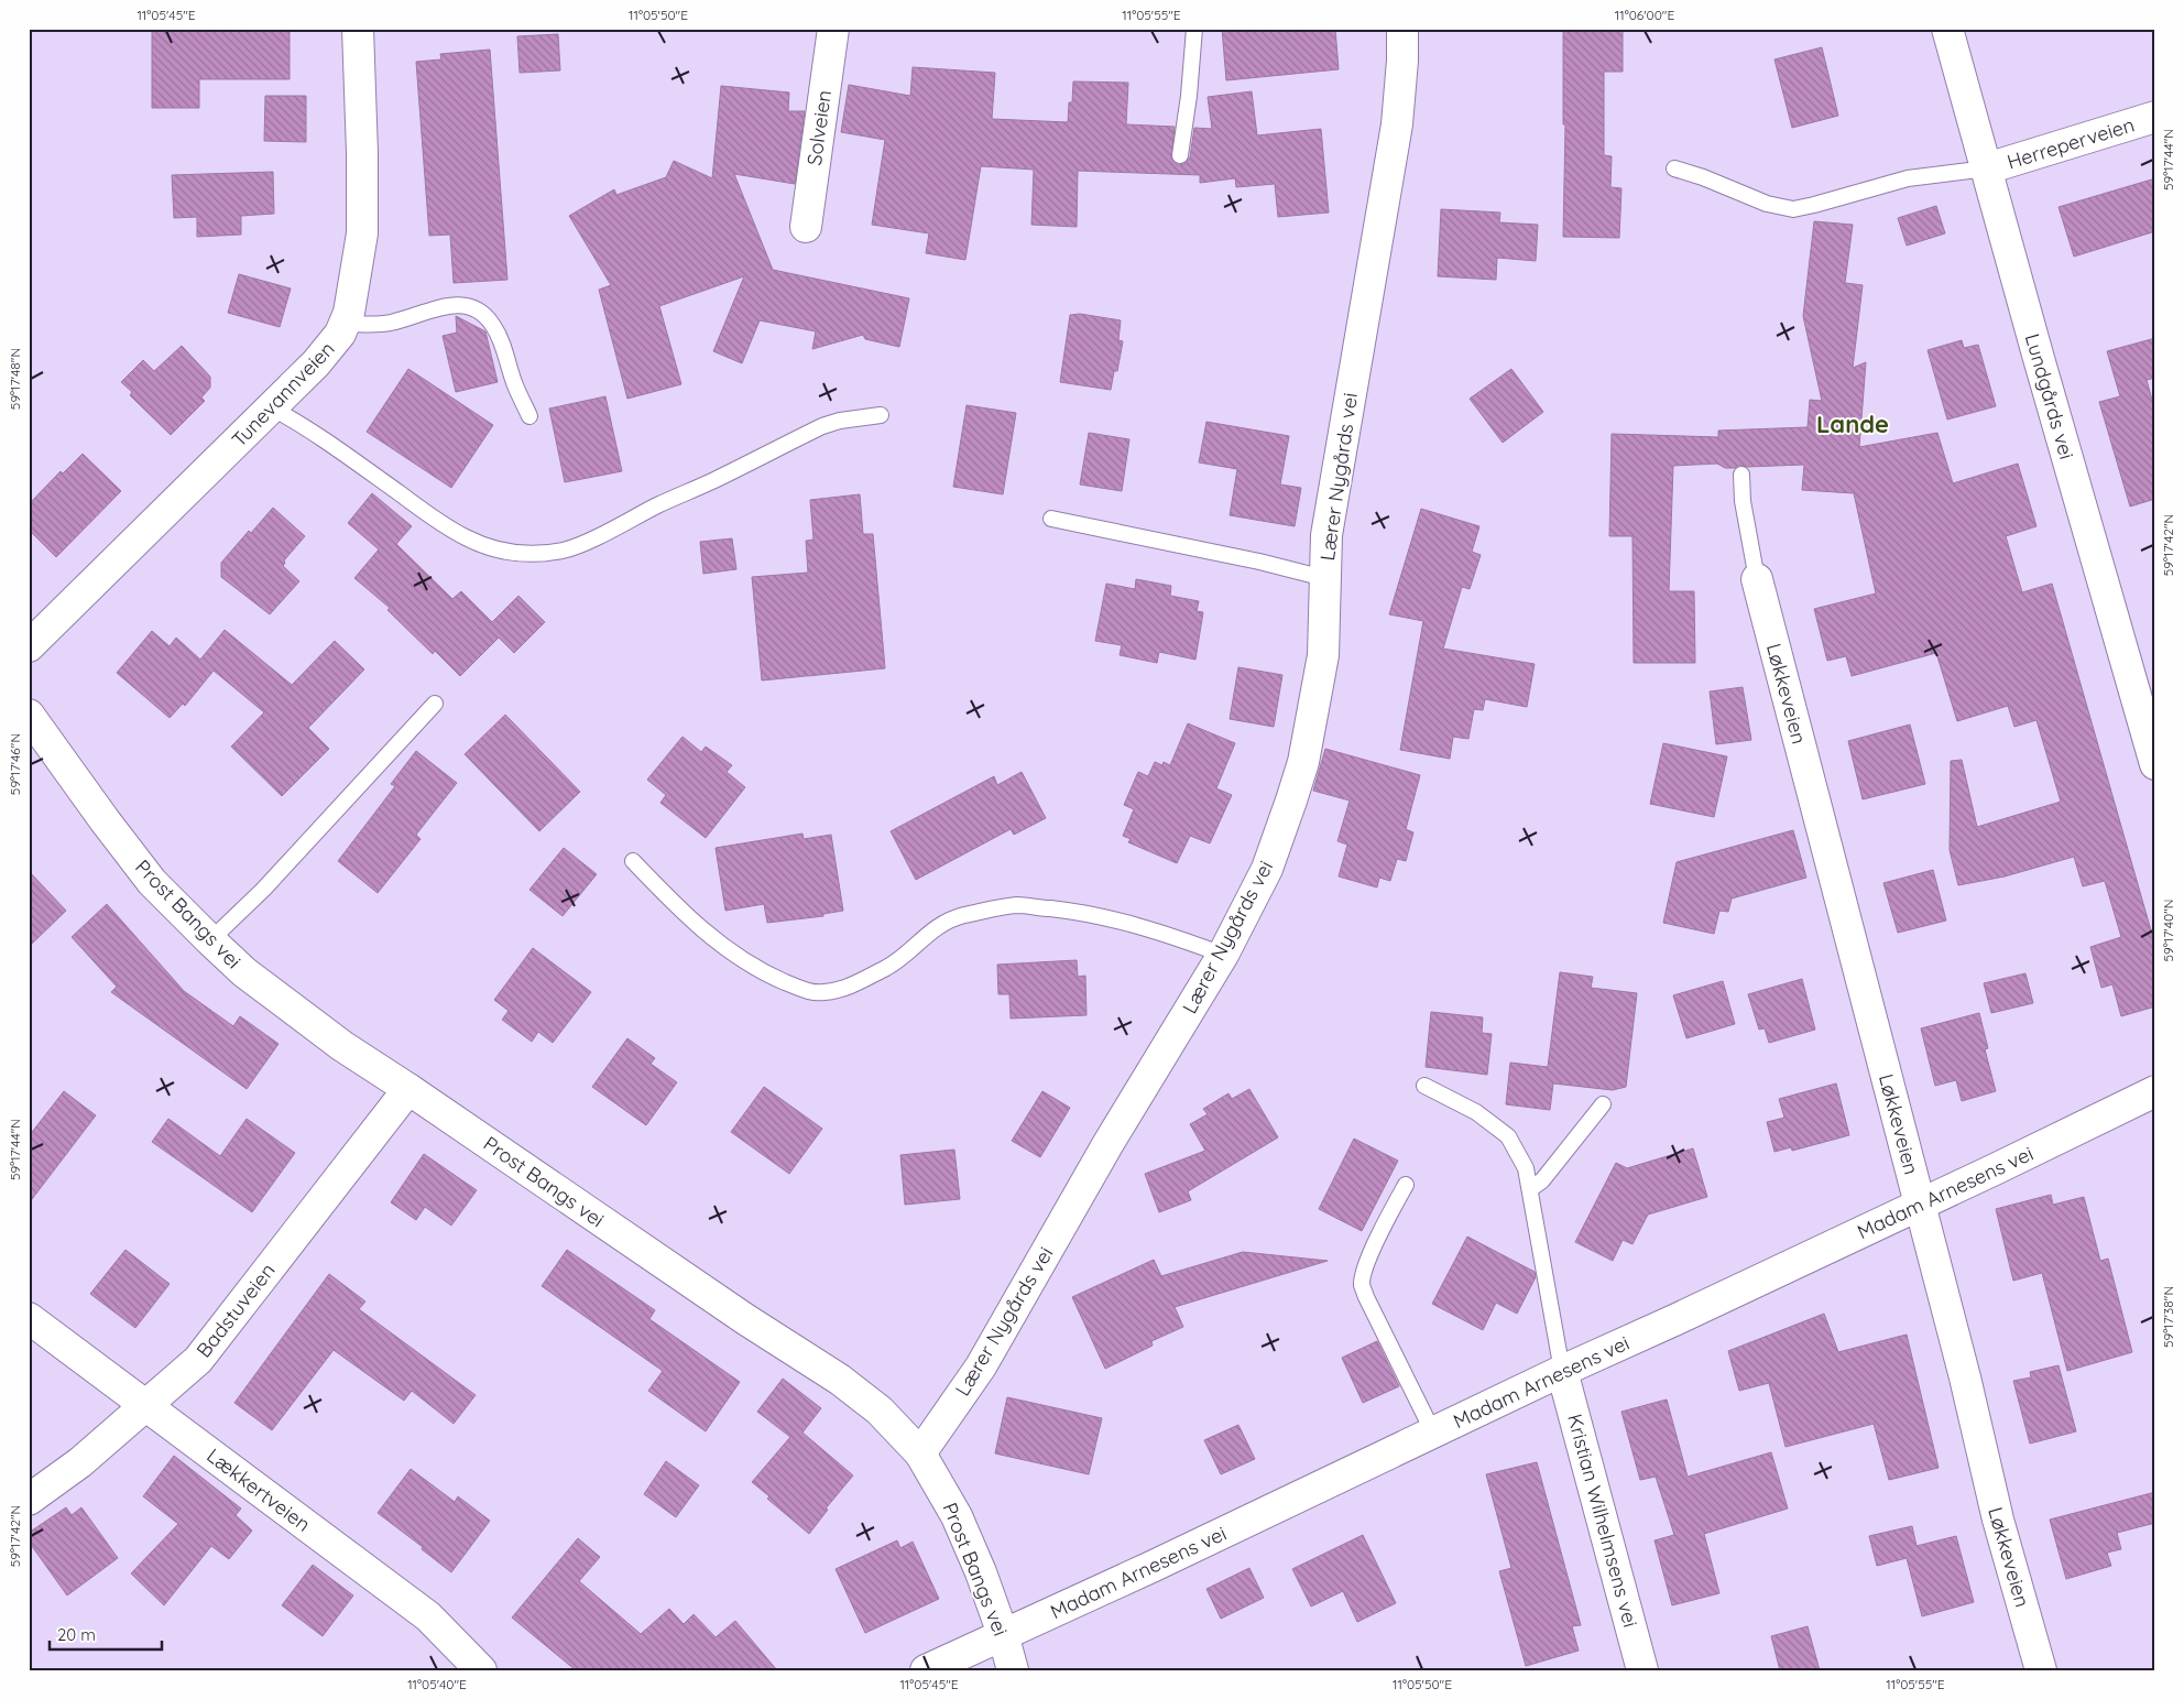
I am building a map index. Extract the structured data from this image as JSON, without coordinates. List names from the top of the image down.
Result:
{
  "streets": {
    "street": [
      "Solveien",
      "Herreperveien",
      "Tunevannveien",
      "Lundgårds vei",
      "Lærer Nygårds vei",
      "Løkkeveien",
      "Prost Bangs vei",
      "Madam Arnesens vei",
      "Badstuveien",
      "Lækkertveien",
      "Kristian Wilhelmsens vei"
    ]
  },
  "crossings": [
    ["Herreperveien", "Lundgårds vei"],
    ["Lærer Nygårds vei", "Prost Bangs vei"],
    ["Løkkeveien", "Madam Arnesens vei"],
    ["Prost Bangs vei", "Madam Arnesens vei"],
    ["Prost Bangs vei", "Badstuveien"],
    ["Madam Arnesens vei", "Kristian Wilhelmsens vei"],
    ["Badstuveien", "Lækkertveien"]
  ],
  "districts": ["Lande"],
  "scale_bar": "20 m",
  "coordinates": [
    "11°05'45\"E",
    "11°05'50\"E",
    "11°05'55\"E",
    "11°06'00\"E",
    "59°17'44\"N",
    "59°17'48\"N",
    "59°17'42\"N",
    "59°17'46\"N",
    "59°17'40\"N",
    "59°17'38\"N",
    "11°05'40\"E"
  ]
}
